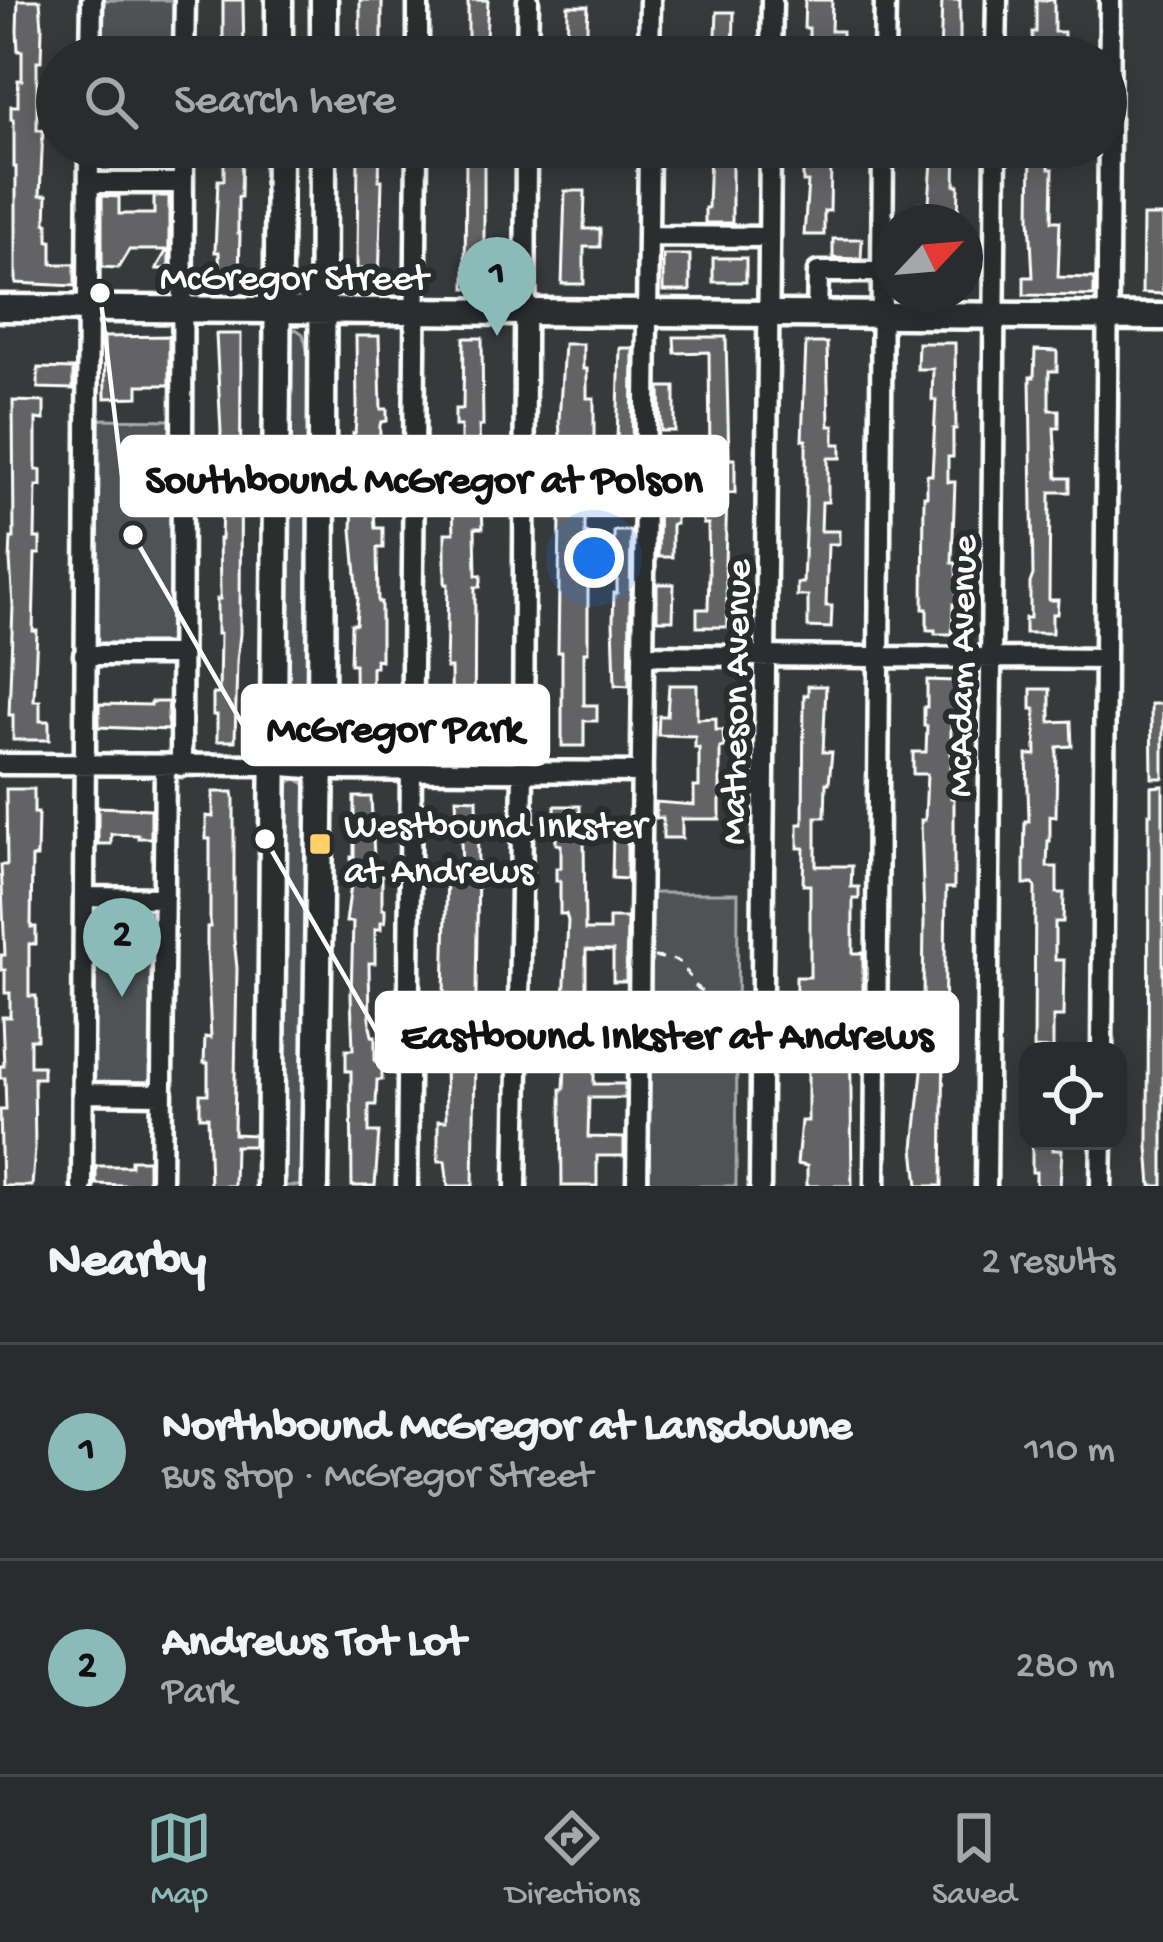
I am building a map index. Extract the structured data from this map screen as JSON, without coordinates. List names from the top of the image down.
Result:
{
  "streets": {
    "main road": ["McGregor Street"],
    "street": ["McAdam Avenue", "Matheson Avenue"]
  },
  "crossings": [
    ["McGregor Street", "McAdam Avenue"],
    ["McGregor Street", "Matheson Avenue"]
  ],
  "places": {
    "other": ["Southbound McGregor at Polson", "McGregor Park", "Eastbound Inkster at Andrews"],
    "transit": ["Westbound Inkster at Andrews"]
  },
  "north": "top right",
  "page": {
    "search": "Search here",
    "pins": ["1", "2"],
    "heading": ["Nearby", "2 results"],
    "list": [
      {
        "mark": "1",
        "name": "Northbound McGregor at Lansdowne",
        "note": "Bus stop · McGregor Street",
        "value": "110 m"
      },
      {
        "mark": "2",
        "name": "Andrews Tot Lot",
        "note": "Park",
        "value": "280 m"
      }
    ],
    "nav": ["Map", "Directions", "Saved"]
  }
}
